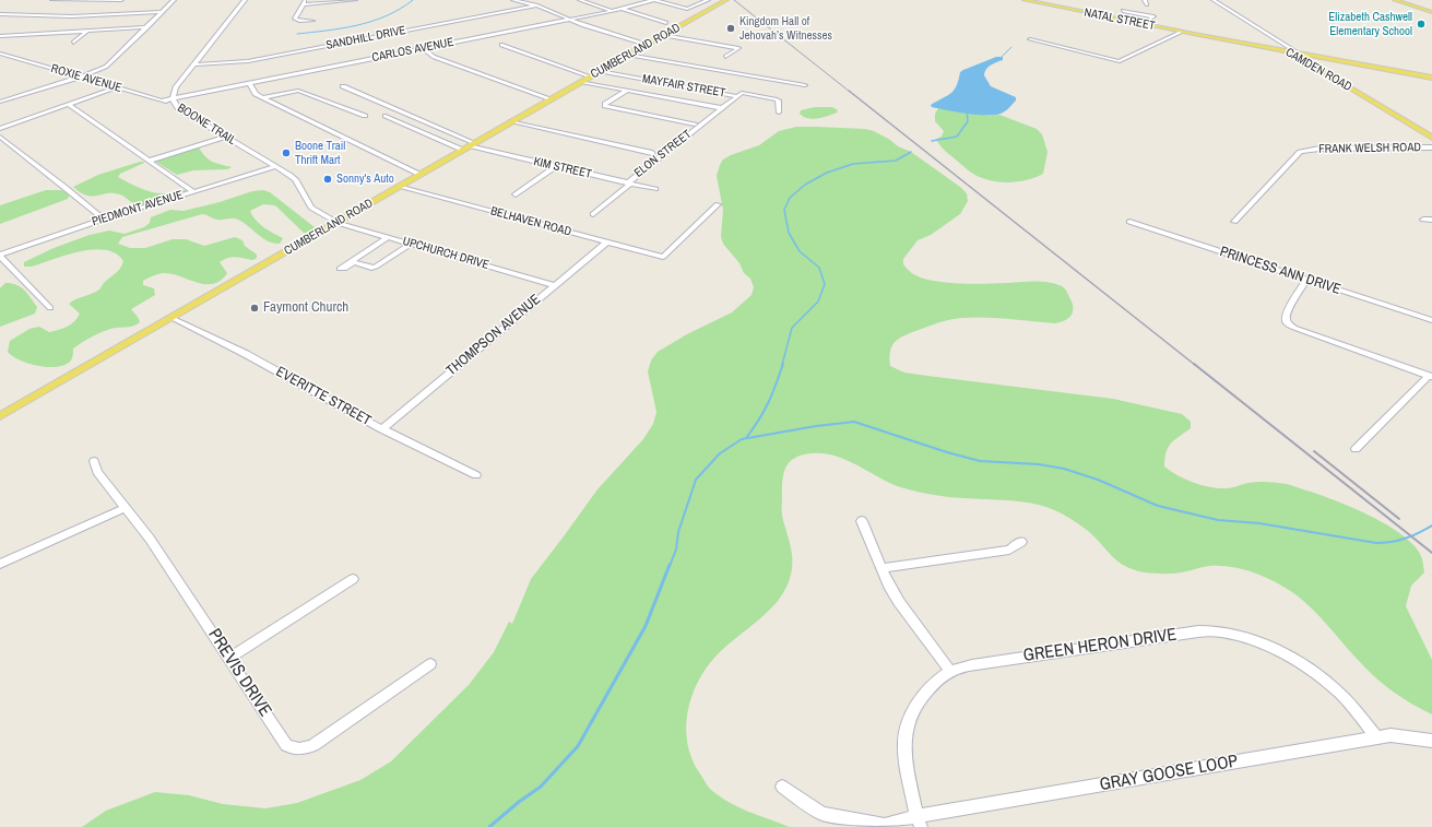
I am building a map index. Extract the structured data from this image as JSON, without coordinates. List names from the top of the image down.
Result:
{
  "streets": {
    "main road": ["NATAL STREET", "CUMBERLAND ROAD", "CAMDEN ROAD"],
    "street": [
      "SANDHILL DRIVE",
      "CARLOS AVENUE",
      "ROXIE AVENUE",
      "MAYFAIR STREET",
      "BOONE TRAIL",
      "FRANK WELSH ROAD",
      "ELON STREET",
      "KIM STREET",
      "PIEDMONT AVENUE",
      "BELHAVEN ROAD",
      "UPCHURCH DRIVE",
      "PRINCESS ANN DRIVE",
      "THOMPSON AVENUE",
      "EVERITTE STREET",
      "GREEN HERON DRIVE",
      "PREVIS DRIVE",
      "GRAY GOOSE LOOP"
    ]
  },
  "crossings": [
    ["NATAL STREET", "CAMDEN ROAD"],
    ["SANDHILL DRIVE", "BOONE TRAIL"],
    ["CARLOS AVENUE", "ROXIE AVENUE"],
    ["CARLOS AVENUE", "BOONE TRAIL"],
    ["CUMBERLAND ROAD", "MAYFAIR STREET"],
    ["CUMBERLAND ROAD", "BOONE TRAIL"],
    ["CUMBERLAND ROAD", "KIM STREET"],
    ["CUMBERLAND ROAD", "BELHAVEN ROAD"],
    ["CUMBERLAND ROAD", "UPCHURCH DRIVE"],
    ["CUMBERLAND ROAD", "EVERITTE STREET"],
    ["MAYFAIR STREET", "ELON STREET"],
    ["BOONE TRAIL", "PIEDMONT AVENUE"],
    ["BOONE TRAIL", "UPCHURCH DRIVE"],
    ["ELON STREET", "KIM STREET"],
    ["BELHAVEN ROAD", "THOMPSON AVENUE"],
    ["UPCHURCH DRIVE", "THOMPSON AVENUE"],
    ["THOMPSON AVENUE", "EVERITTE STREET"],
    ["GREEN HERON DRIVE", "GRAY GOOSE LOOP"]
  ],
  "places": [
    "Elizabeth Cashwell Elementary School",
    "Kingdom Hall of Jehovah’s Witnesses",
    "Boone Trail Thrift Mart",
    "Sonny's Auto",
    "Faymont Church"
  ]
}
